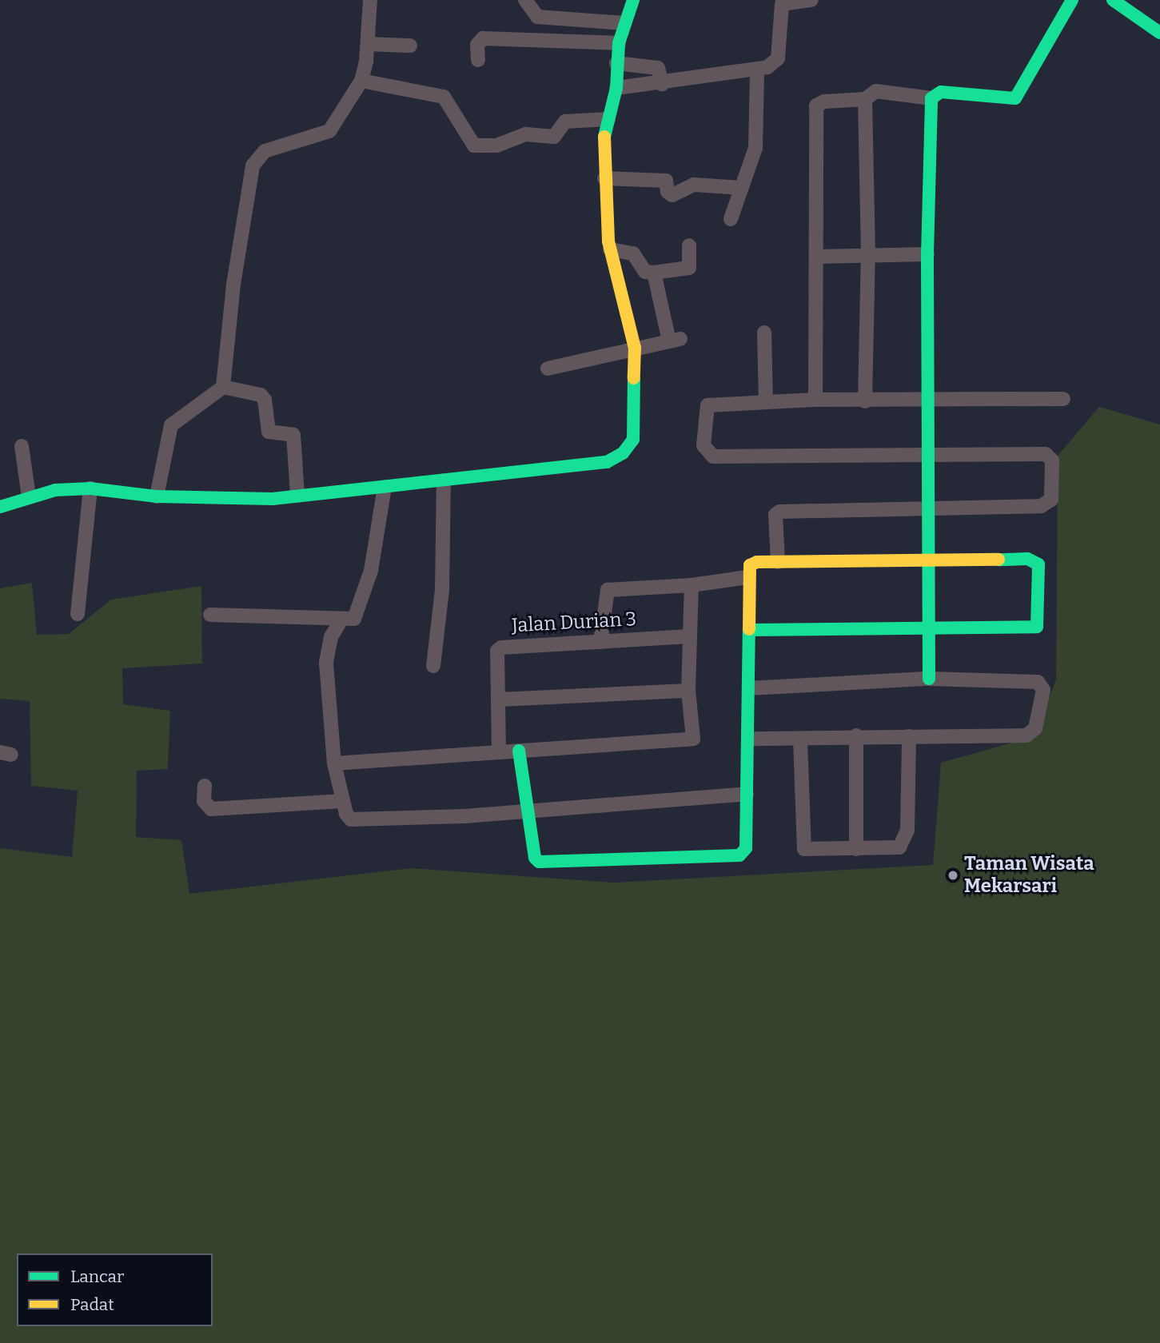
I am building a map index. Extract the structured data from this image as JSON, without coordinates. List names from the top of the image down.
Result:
{
  "streets": {
    "street": ["Jalan Durian 3"]
  },
  "places": ["Taman Wisata Mekarsari"],
  "legend": ["Lancar", "Padat"]
}
